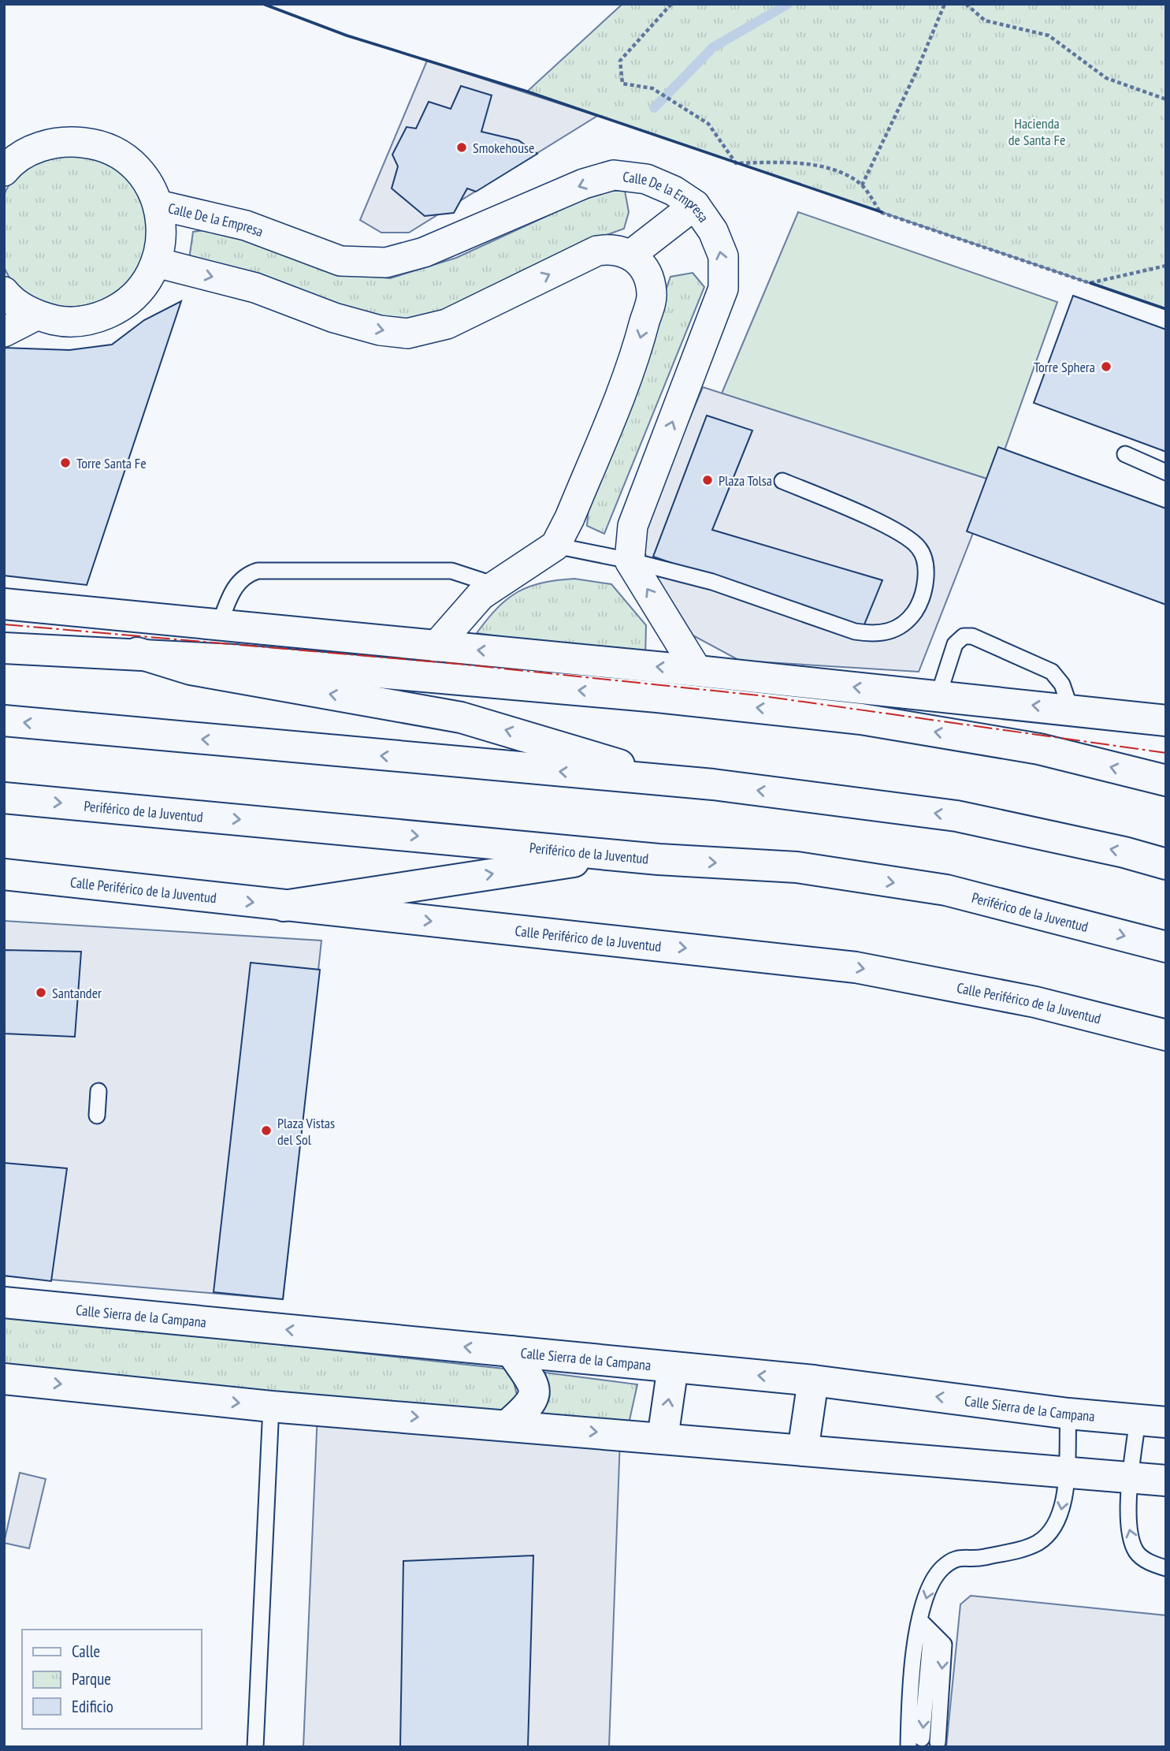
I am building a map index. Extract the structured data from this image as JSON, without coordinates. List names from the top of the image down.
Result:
{
  "streets": {
    "main road": ["Periférico de la Juventud", "Calle Periférico de la Juventud", "Calle Sierra de la Campana"],
    "street": ["Calle De la Empresa"]
  },
  "parks": ["Hacienda de Santa Fe"],
  "places": [
    "Smokehouse",
    "Torre Sphera",
    "Torre Santa Fe",
    "Plaza Tolsa",
    "Santander",
    "Plaza Vistas del Sol"
  ],
  "legend": ["Calle", "Parque", "Edificio"]
}
